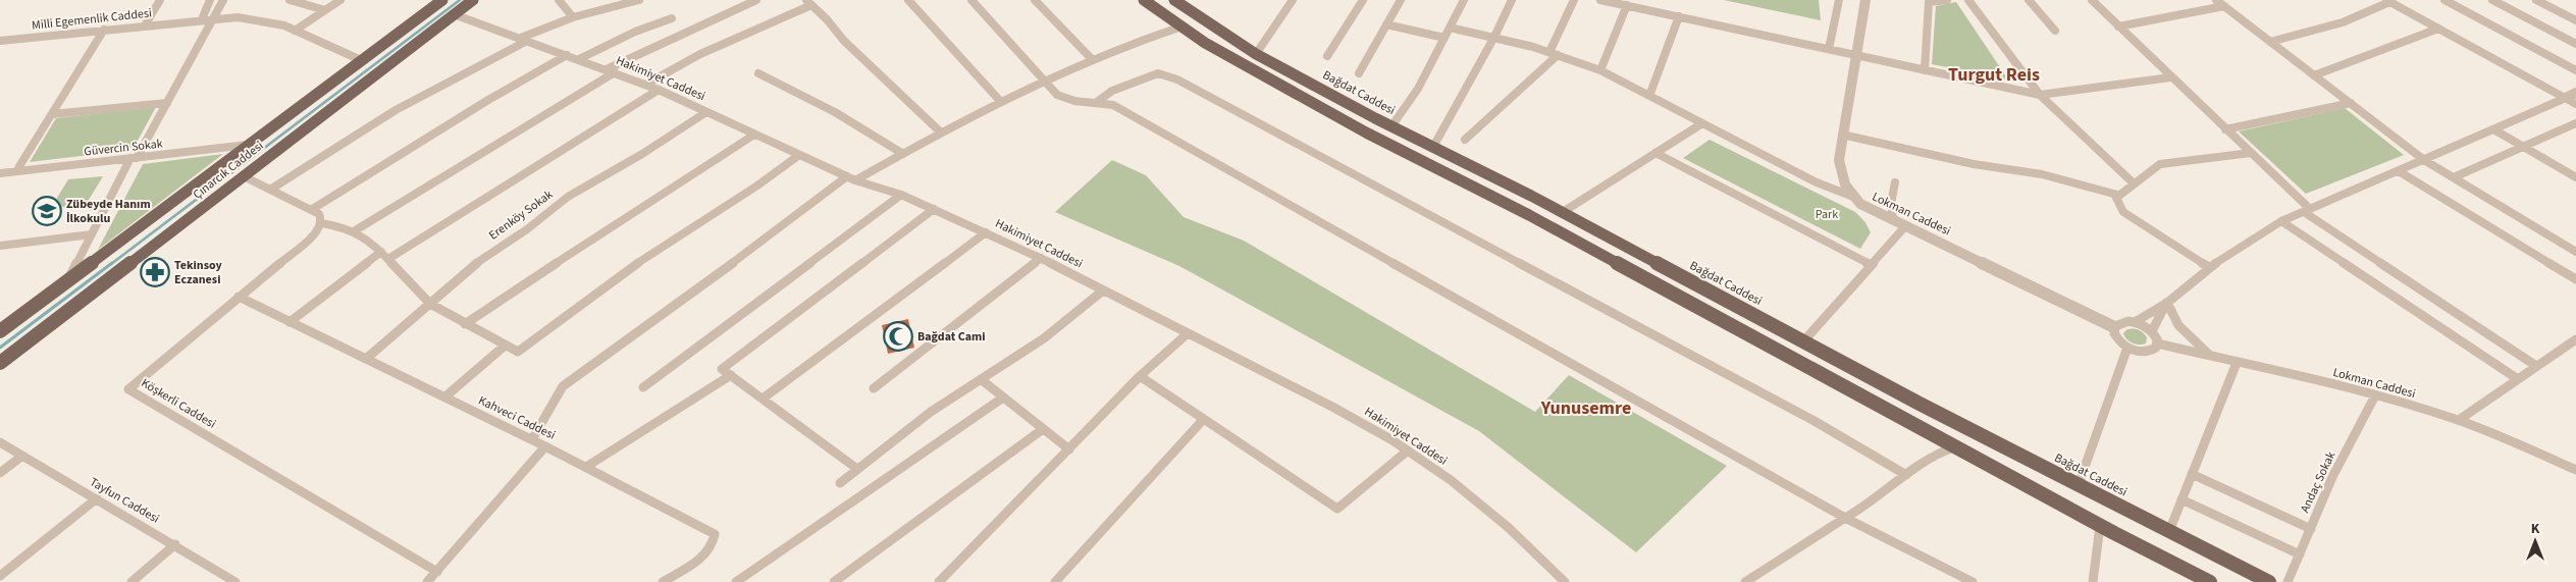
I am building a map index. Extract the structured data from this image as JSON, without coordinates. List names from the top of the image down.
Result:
{
  "streets": {
    "main road": ["Bağdat Caddesi", "Çınarcık Caddesi"],
    "street": [
      "Milli Egemenlik Caddesi",
      "Hakimiyet Caddesi",
      "Güvercin Sokak",
      "Lokman Caddesi",
      "Erenköy Sokak",
      "Köşkerli Caddesi",
      "Kahveci Caddesi",
      "Andaç Sokak",
      "Tayfun Caddesi"
    ]
  },
  "crossings": [
    ["Milli Egemenlik Caddesi", "Çınarcık Caddesi"],
    ["Hakimiyet Caddesi", "Çınarcık Caddesi"],
    ["Hakimiyet Caddesi", "Erenköy Sokak"],
    ["Güvercin Sokak", "Çınarcık Caddesi"],
    ["Lokman Caddesi", "Andaç Sokak"],
    ["Erenköy Sokak", "Kahveci Caddesi"],
    ["Köşkerli Caddesi", "Kahveci Caddesi"]
  ],
  "districts": ["Turgut Reis", "Yunusemre"],
  "parks": ["Park"],
  "places": {
    "school or university": ["Zübeyde Hanım İlkokulu"],
    "pharmacy": ["Tekinsoy Eczanesi"],
    "mosque": ["Bağdat Cami"]
  },
  "north": "top"
}
